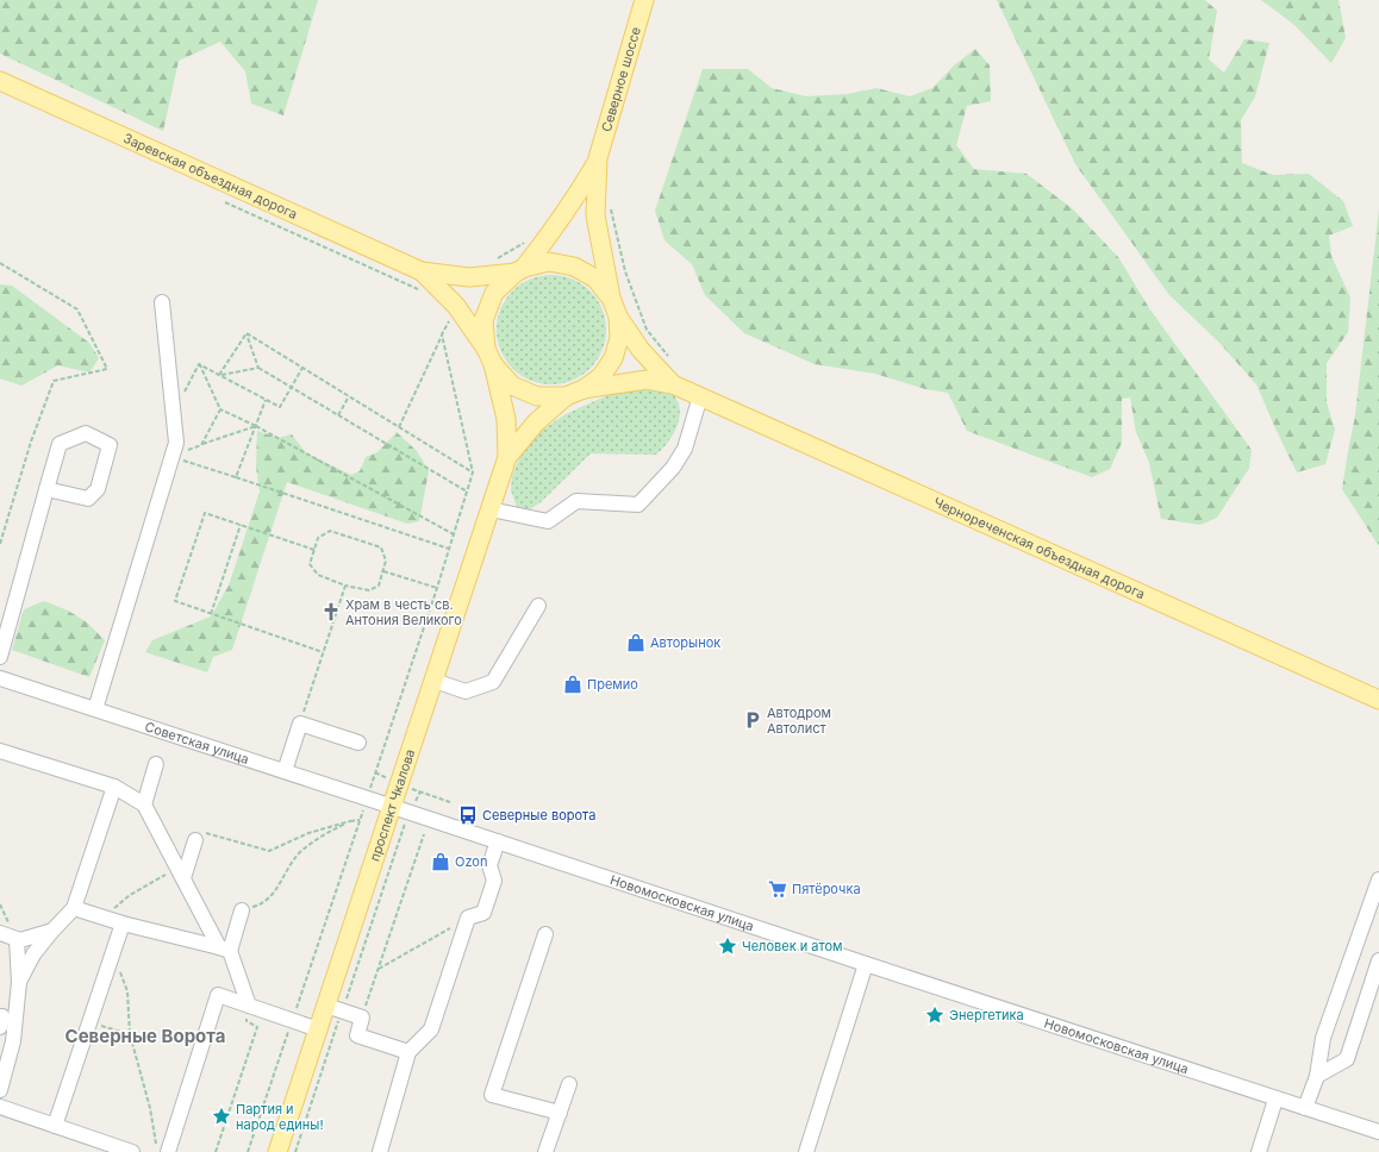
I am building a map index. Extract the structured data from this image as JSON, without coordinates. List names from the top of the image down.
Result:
{
  "streets": {
    "main road": [
      "Северное шоссе",
      "Заревская объездная дорога",
      "Чернореченская объездная дорога",
      "проспект Чкалова"
    ],
    "street": ["Советская улица", "Новомосковская улица"]
  },
  "crossings": [
    ["Советская улица", "проспект Чкалова"],
    ["Советская улица", "Новомосковская улица"],
    ["проспект Чкалова", "Новомосковская улица"]
  ],
  "districts": ["Северные Ворота"],
  "places": {
    "church": ["Храм в честь св. Антония Великого"],
    "shop": ["Авторынок", "Премио", "Ozon"],
    "parking": ["Автодром Автолист"],
    "bus stop": ["Северные ворота"],
    "supermarket": ["Пятёрочка"],
    "place": ["Человек и атом", "Энергетика", "Партия и народ едины!"]
  }
}
